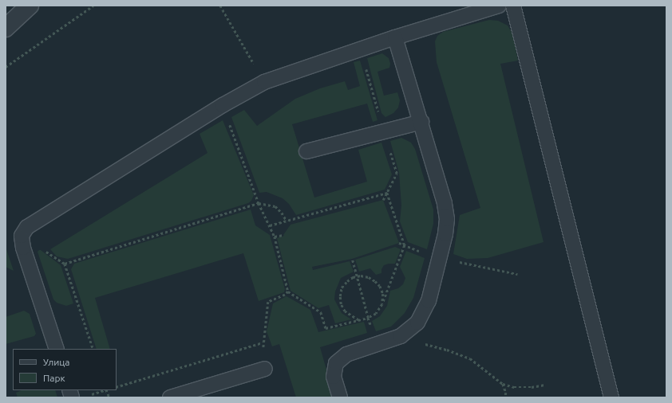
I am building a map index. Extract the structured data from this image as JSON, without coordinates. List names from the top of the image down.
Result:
{
  "legend": ["Улица", "Парк"]
}
